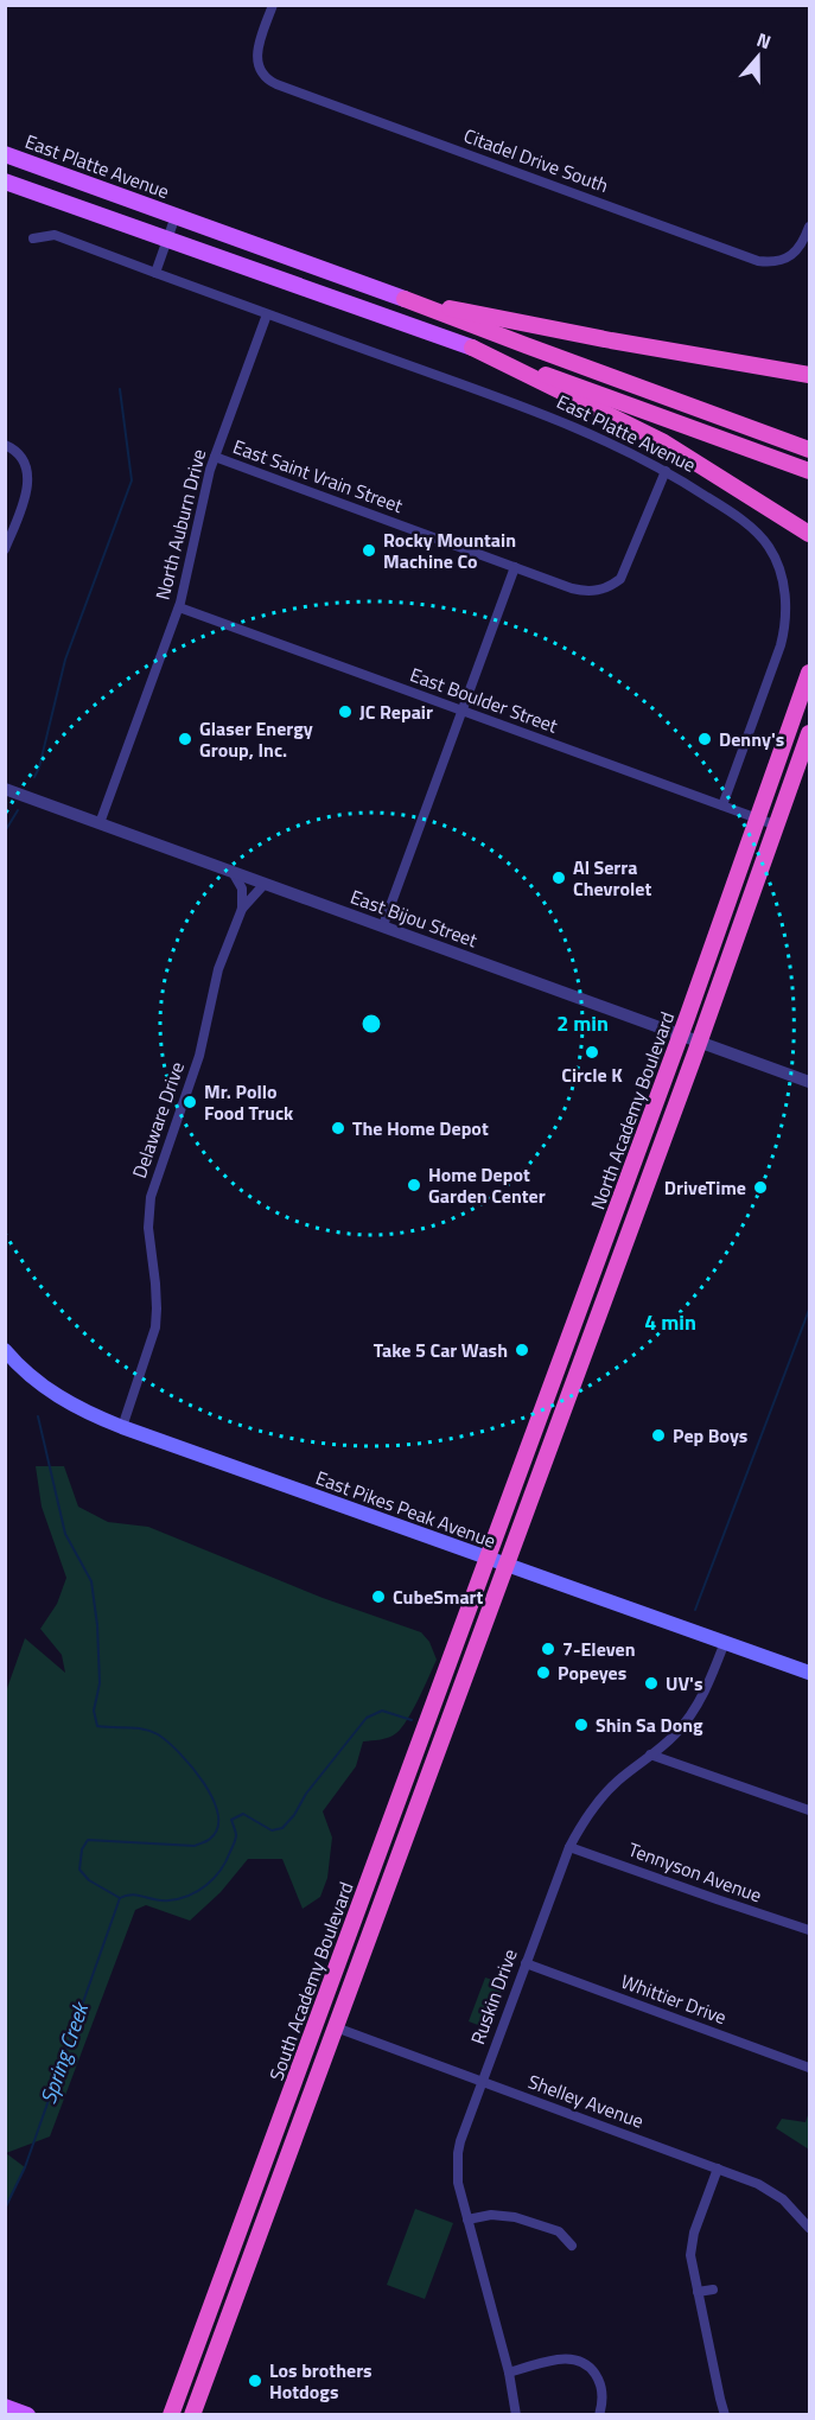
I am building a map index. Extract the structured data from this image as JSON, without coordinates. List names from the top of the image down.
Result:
{
  "streets": {
    "highway": ["East Platte Avenue", "North Academy Boulevard", "South Academy Boulevard"],
    "main road": ["East Pikes Peak Avenue"],
    "street": [
      "Citadel Drive South",
      "East Saint Vrain Street",
      "North Auburn Drive",
      "East Boulder Street",
      "East Bijou Street",
      "Delaware Drive",
      "Tennyson Avenue",
      "Ruskin Drive",
      "Whittier Drive",
      "Shelley Avenue"
    ]
  },
  "crossings": [
    ["East Platte Avenue", "East Saint Vrain Street"],
    ["East Platte Avenue", "North Auburn Drive"],
    ["East Platte Avenue", "East Boulder Street"],
    ["East Saint Vrain Street", "North Auburn Drive"],
    ["North Auburn Drive", "East Boulder Street"],
    ["North Auburn Drive", "East Bijou Street"],
    ["East Boulder Street", "North Academy Boulevard"],
    ["East Bijou Street", "North Academy Boulevard"],
    ["East Bijou Street", "Delaware Drive"],
    ["North Academy Boulevard", "East Pikes Peak Avenue"],
    ["North Academy Boulevard", "South Academy Boulevard"],
    ["Delaware Drive", "East Pikes Peak Avenue"],
    ["East Pikes Peak Avenue", "South Academy Boulevard"],
    ["East Pikes Peak Avenue", "Ruskin Drive"],
    ["Tennyson Avenue", "Ruskin Drive"],
    ["South Academy Boulevard", "Shelley Avenue"],
    ["Ruskin Drive", "Whittier Drive"],
    ["Ruskin Drive", "Shelley Avenue"]
  ],
  "water": ["Spring Creek"],
  "places": [
    "Rocky Mountain Machine Co",
    "JC Repair",
    "Glaser Energy Group, Inc.",
    "Denny's",
    "Al Serra Chevrolet",
    "Circle K",
    "Mr. Pollo Food Truck",
    "The Home Depot",
    "Home Depot Garden Center",
    "DriveTime",
    "Take 5 Car Wash",
    "Pep Boys",
    "CubeSmart",
    "7-Eleven",
    "Popeyes",
    "UV's",
    "Shin Sa Dong",
    "Los brothers Hotdogs"
  ],
  "north": "top",
  "rings": ["2 min", "4 min"]
}
